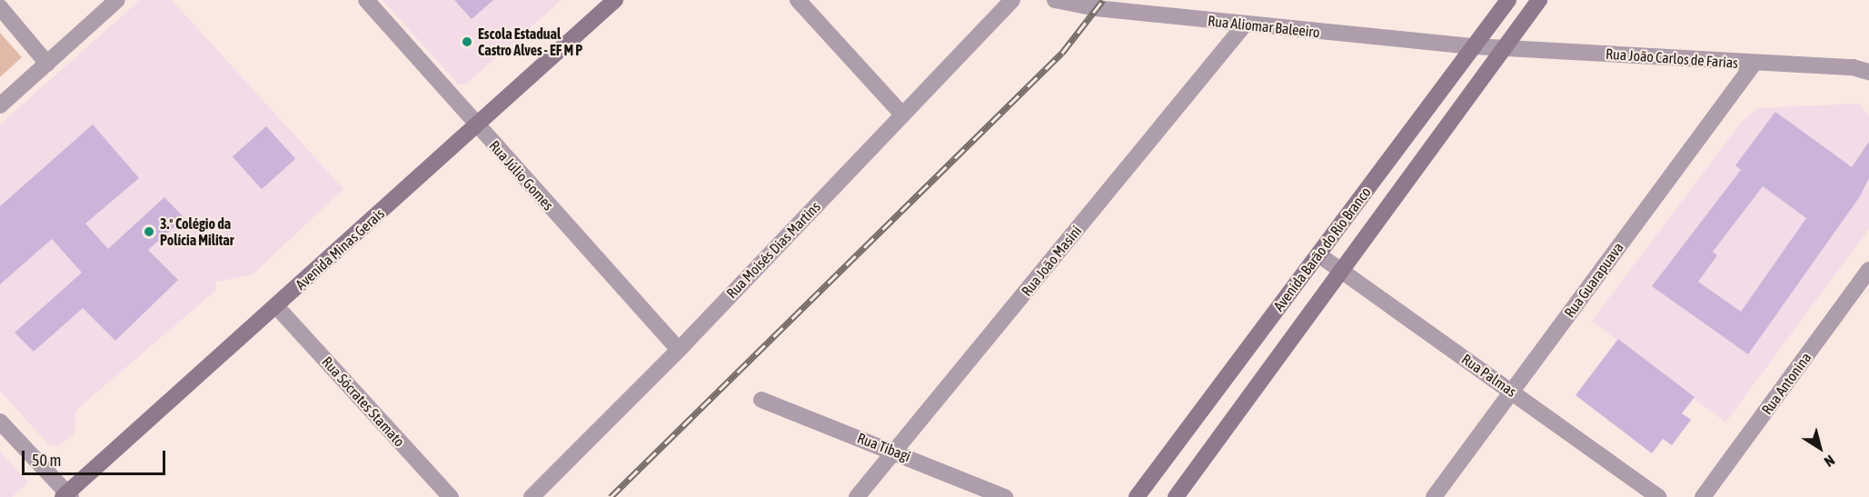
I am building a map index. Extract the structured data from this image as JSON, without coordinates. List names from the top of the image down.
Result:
{
  "streets": {
    "street": [
      "Rua Aliomar Baleeiro",
      "Rua João Carlos de Farias",
      "Rua Júlio Gomes",
      "Avenida Minas Gerais",
      "Avenida Barão do Rio Branco",
      "Rua Moisés Dias Martins",
      "Rua João Masini",
      "Rua Guarapuava",
      "Rua Palmas",
      "Rua Antonina",
      "Rua Sócrates Stamato",
      "Rua Tibagi"
    ]
  },
  "crossings": [
    ["Rua Aliomar Baleeiro", "Rua João Carlos de Farias"],
    ["Rua Aliomar Baleeiro", "Avenida Barão do Rio Branco"],
    ["Rua Aliomar Baleeiro", "Rua João Masini"],
    ["Rua João Carlos de Farias", "Avenida Barão do Rio Branco"],
    ["Rua João Carlos de Farias", "Rua Guarapuava"],
    ["Rua Júlio Gomes", "Avenida Minas Gerais"],
    ["Rua Júlio Gomes", "Rua Moisés Dias Martins"],
    ["Avenida Minas Gerais", "Rua Sócrates Stamato"],
    ["Avenida Barão do Rio Branco", "Rua Palmas"],
    ["Rua João Masini", "Rua Tibagi"],
    ["Rua Guarapuava", "Rua Palmas"]
  ],
  "places": ["Escola Estadual Castro Alves - EF M P", "3.º Colégio da Polícia Militar"],
  "scale_bar": "50 m",
  "north": "bottom right"
}
